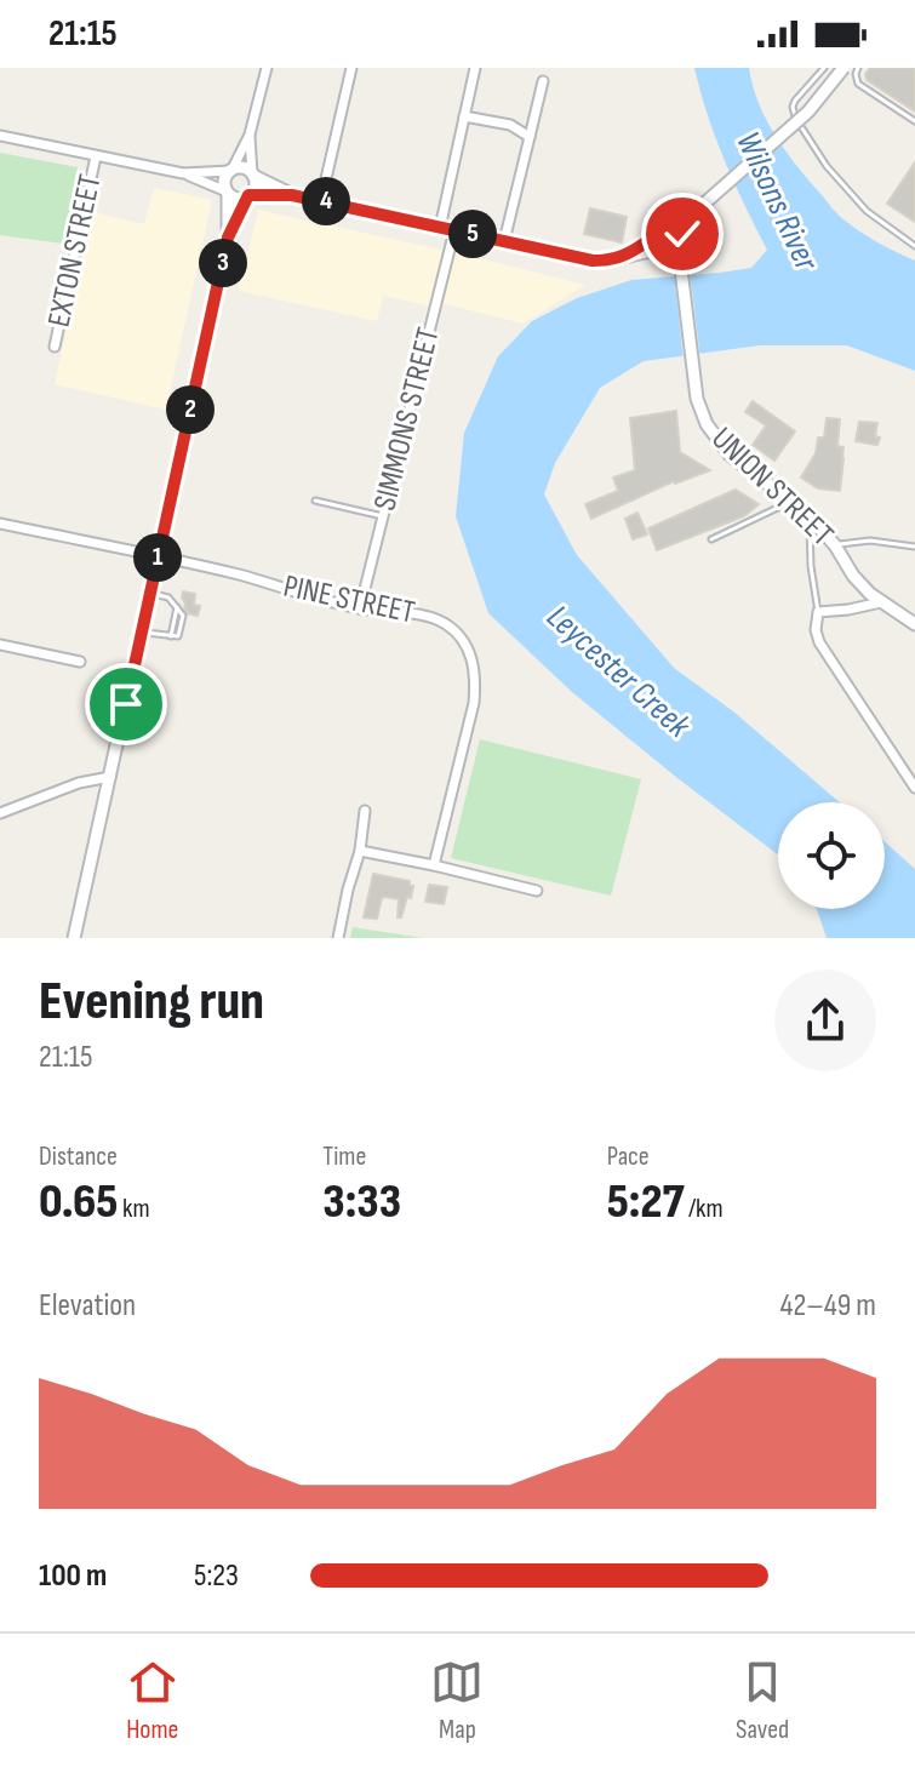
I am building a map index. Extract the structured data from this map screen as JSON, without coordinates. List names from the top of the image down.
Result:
{
  "streets": {
    "main road": ["UNION STREET"],
    "street": ["EXTON STREET", "SIMMONS STREET", "PINE STREET"]
  },
  "crossings": [
    ["SIMMONS STREET", "PINE STREET"]
  ],
  "water": ["Wilsons River", "Leycester Creek"],
  "page": {
    "status": "21:15",
    "pins": [
      "4",
      "5",
      "3",
      "2",
      "1"
    ],
    "heading": ["Evening run", "21:15"],
    "stats": [
      ["Distance", "0.65 km"],
      ["Time", "3:33"],
      ["Pace", "5:27 /km"]
    ],
    "chart": ["Elevation", "42–49 m"],
    "list": [
      {
        "name": "100 m",
        "note": "5:23"
      }
    ],
    "tabs": ["Home", "Map", "Saved"]
  }
}
